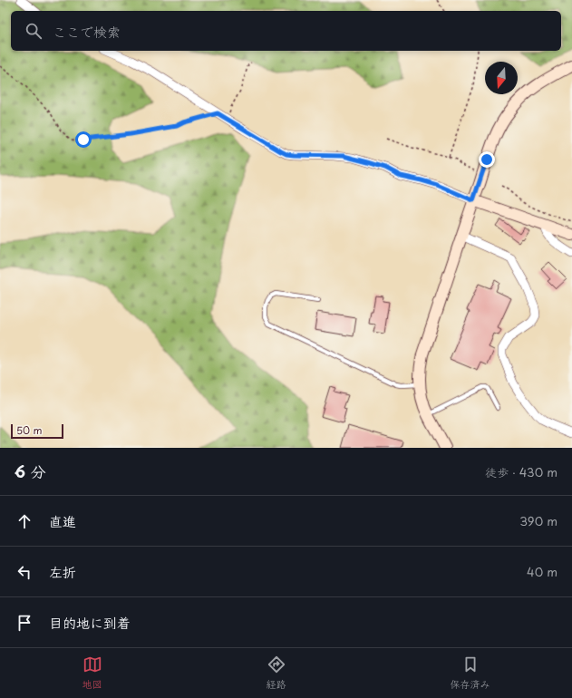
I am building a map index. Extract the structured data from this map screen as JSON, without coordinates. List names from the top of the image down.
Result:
{
  "scale_bar": "50 m",
  "north": "bottom",
  "page": {
    "search": "ここで検索",
    "scale": "50 m",
    "heading": ["6 分", "徒歩 · 430 m"],
    "list": [
      ["直進", "390 m"],
      ["左折", "40 m"],
      "目的地に到着"
    ],
    "nav": ["地図", "経路", "保存済み"]
  }
}
